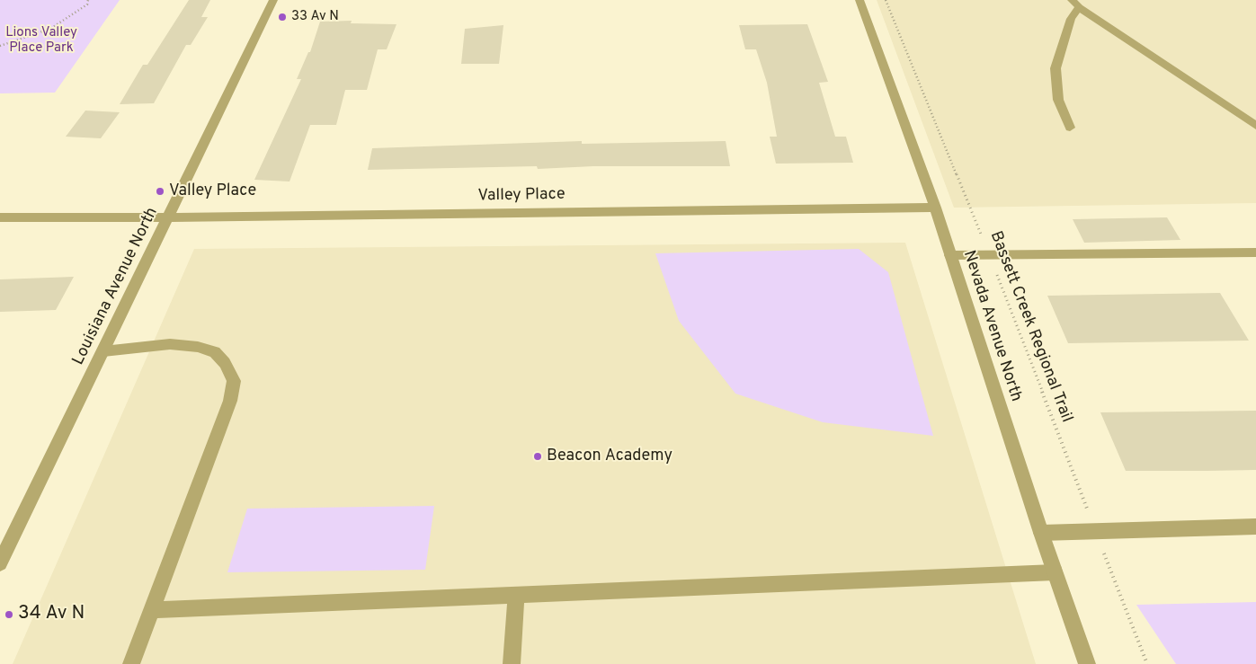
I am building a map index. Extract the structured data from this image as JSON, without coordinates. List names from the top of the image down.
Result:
{
  "streets": {
    "street": ["Valley Place", "Louisiana Avenue North", "Nevada Avenue North"],
    "path": ["Bassett Creek Regional Trail"]
  },
  "crossings": [
    ["Valley Place", "Louisiana Avenue North"],
    ["Valley Place", "Nevada Avenue North"]
  ],
  "parks": ["Lions Valley Place Park"],
  "places": [
    "33 Av N",
    "Valley Place",
    "Beacon Academy",
    "34 Av N"
  ]
}
